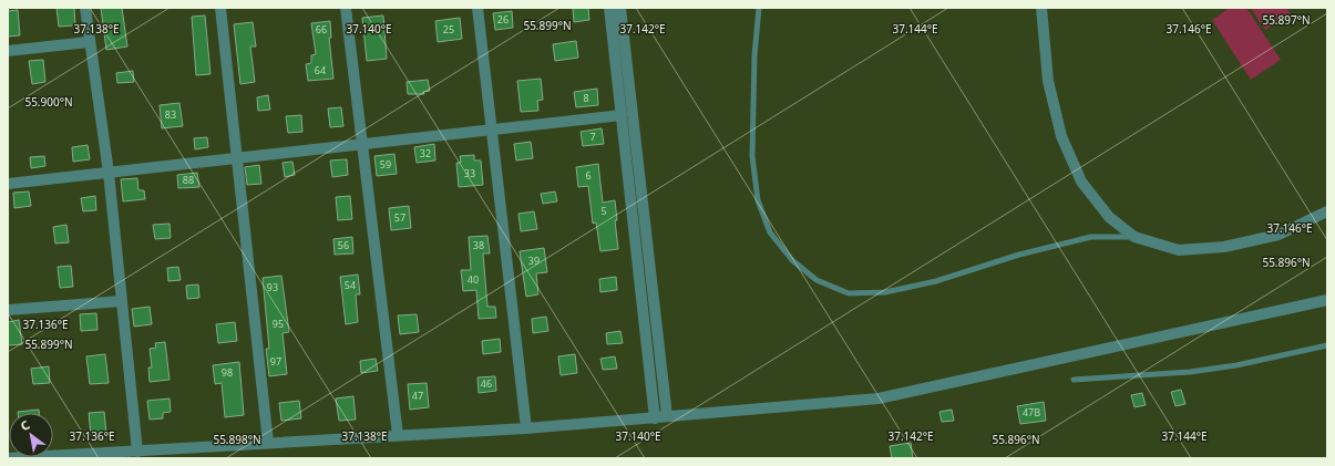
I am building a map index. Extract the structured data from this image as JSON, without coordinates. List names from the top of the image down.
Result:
{
  "house_numbers": [
    "26",
    "66",
    "25",
    "64",
    "8",
    "83",
    "7",
    "32",
    "59",
    "33",
    "6",
    "88",
    "5",
    "57",
    "56",
    "38",
    "39",
    "40",
    "54",
    "93",
    "95",
    "97",
    "98",
    "46",
    "47",
    "47В"
  ],
  "north": "top left",
  "coordinates": [
    "55.897°N",
    "55.899°N",
    "37.144°E",
    "37.146°E",
    "37.138°E",
    "37.140°E",
    "37.142°E",
    "55.900°N",
    "55.896°N",
    "37.136°E",
    "55.898°N"
  ]
}
